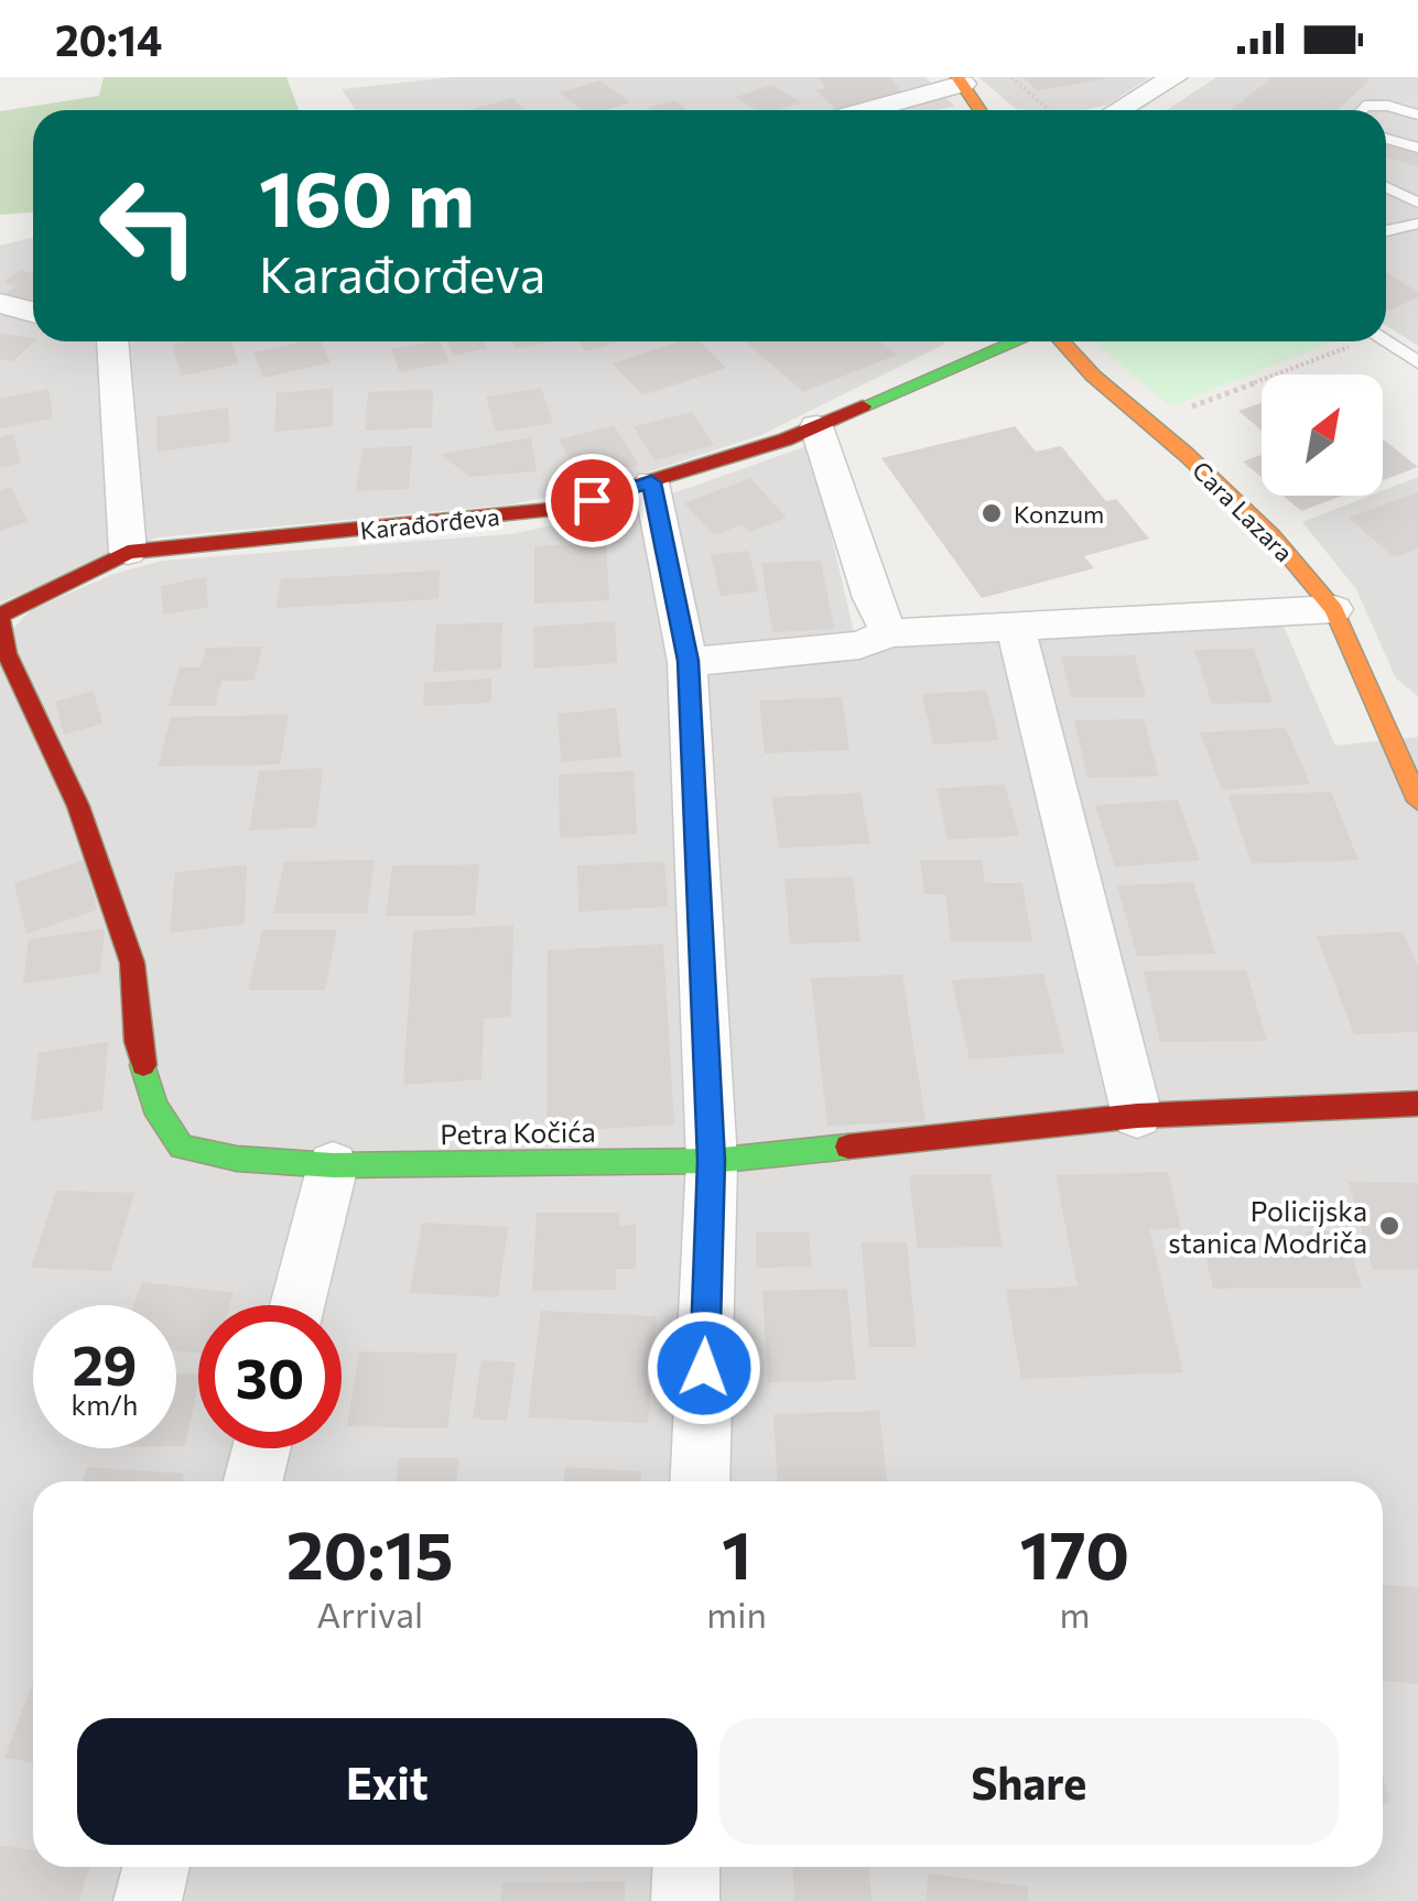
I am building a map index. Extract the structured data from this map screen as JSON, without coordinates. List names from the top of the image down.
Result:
{
  "streets": {
    "street": ["Cara Lazara", "Karađorđeva", "Petra Kočića"]
  },
  "crossings": [
    ["Karađorđeva", "Petra Kočića"]
  ],
  "places": ["Konzum", "Policijska stanica Modriča"],
  "north": "top right",
  "page": {
    "status": "20:14",
    "turn": ["160 m", "Karađorđeva"],
    "speed": "29 km/h",
    "limit": "30",
    "eta": [
      "20:15",
      "Arrival",
      "1",
      "min",
      "170",
      "m"
    ],
    "buttons": ["Exit", "Share"]
  }
}
